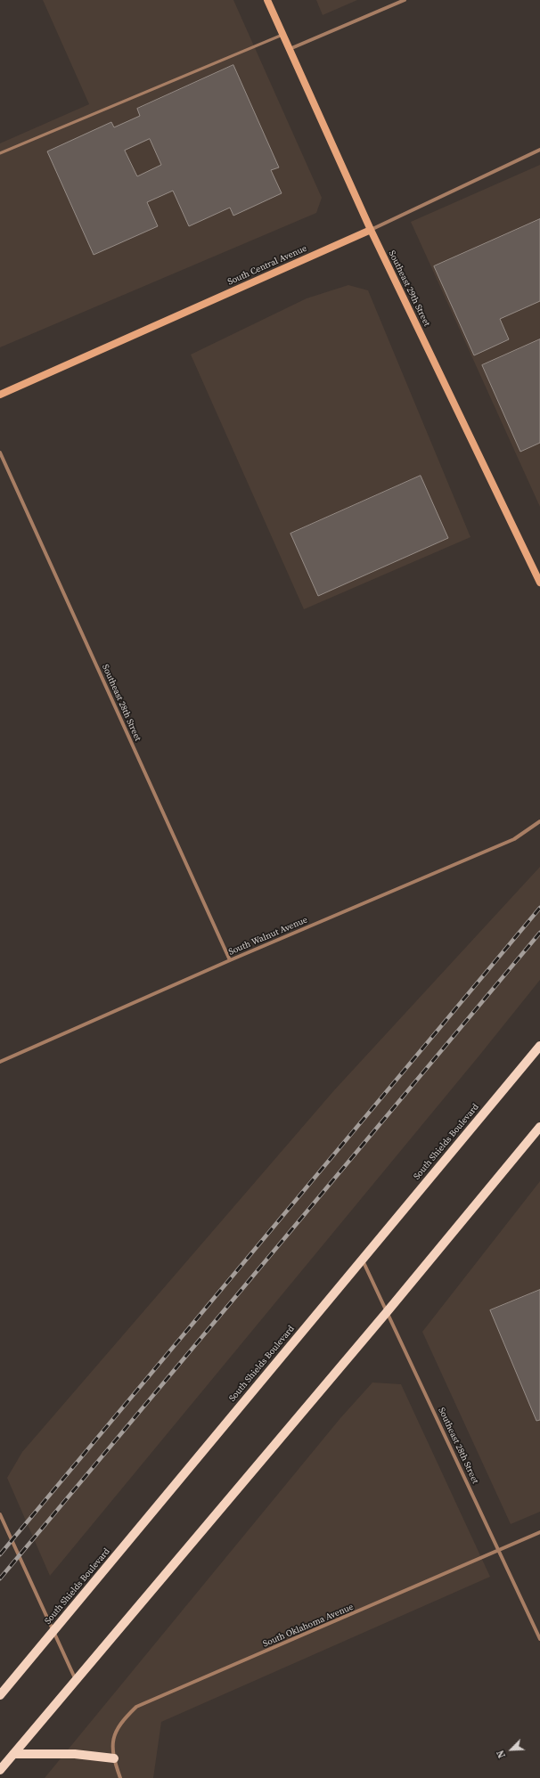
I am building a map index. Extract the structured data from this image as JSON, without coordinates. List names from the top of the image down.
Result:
{
  "streets": {
    "main road": ["South Central Avenue", "Southeast 29th Street", "South Shields Boulevard"],
    "street": ["Southeast 28th Street", "South Walnut Avenue", "South Oklahoma Avenue"]
  },
  "crossings": [
    ["South Central Avenue", "Southeast 29th Street"],
    ["Southeast 28th Street", "South Walnut Avenue"],
    ["Southeast 28th Street", "South Shields Boulevard"],
    ["Southeast 28th Street", "South Oklahoma Avenue"]
  ],
  "north": "bottom left"
}
